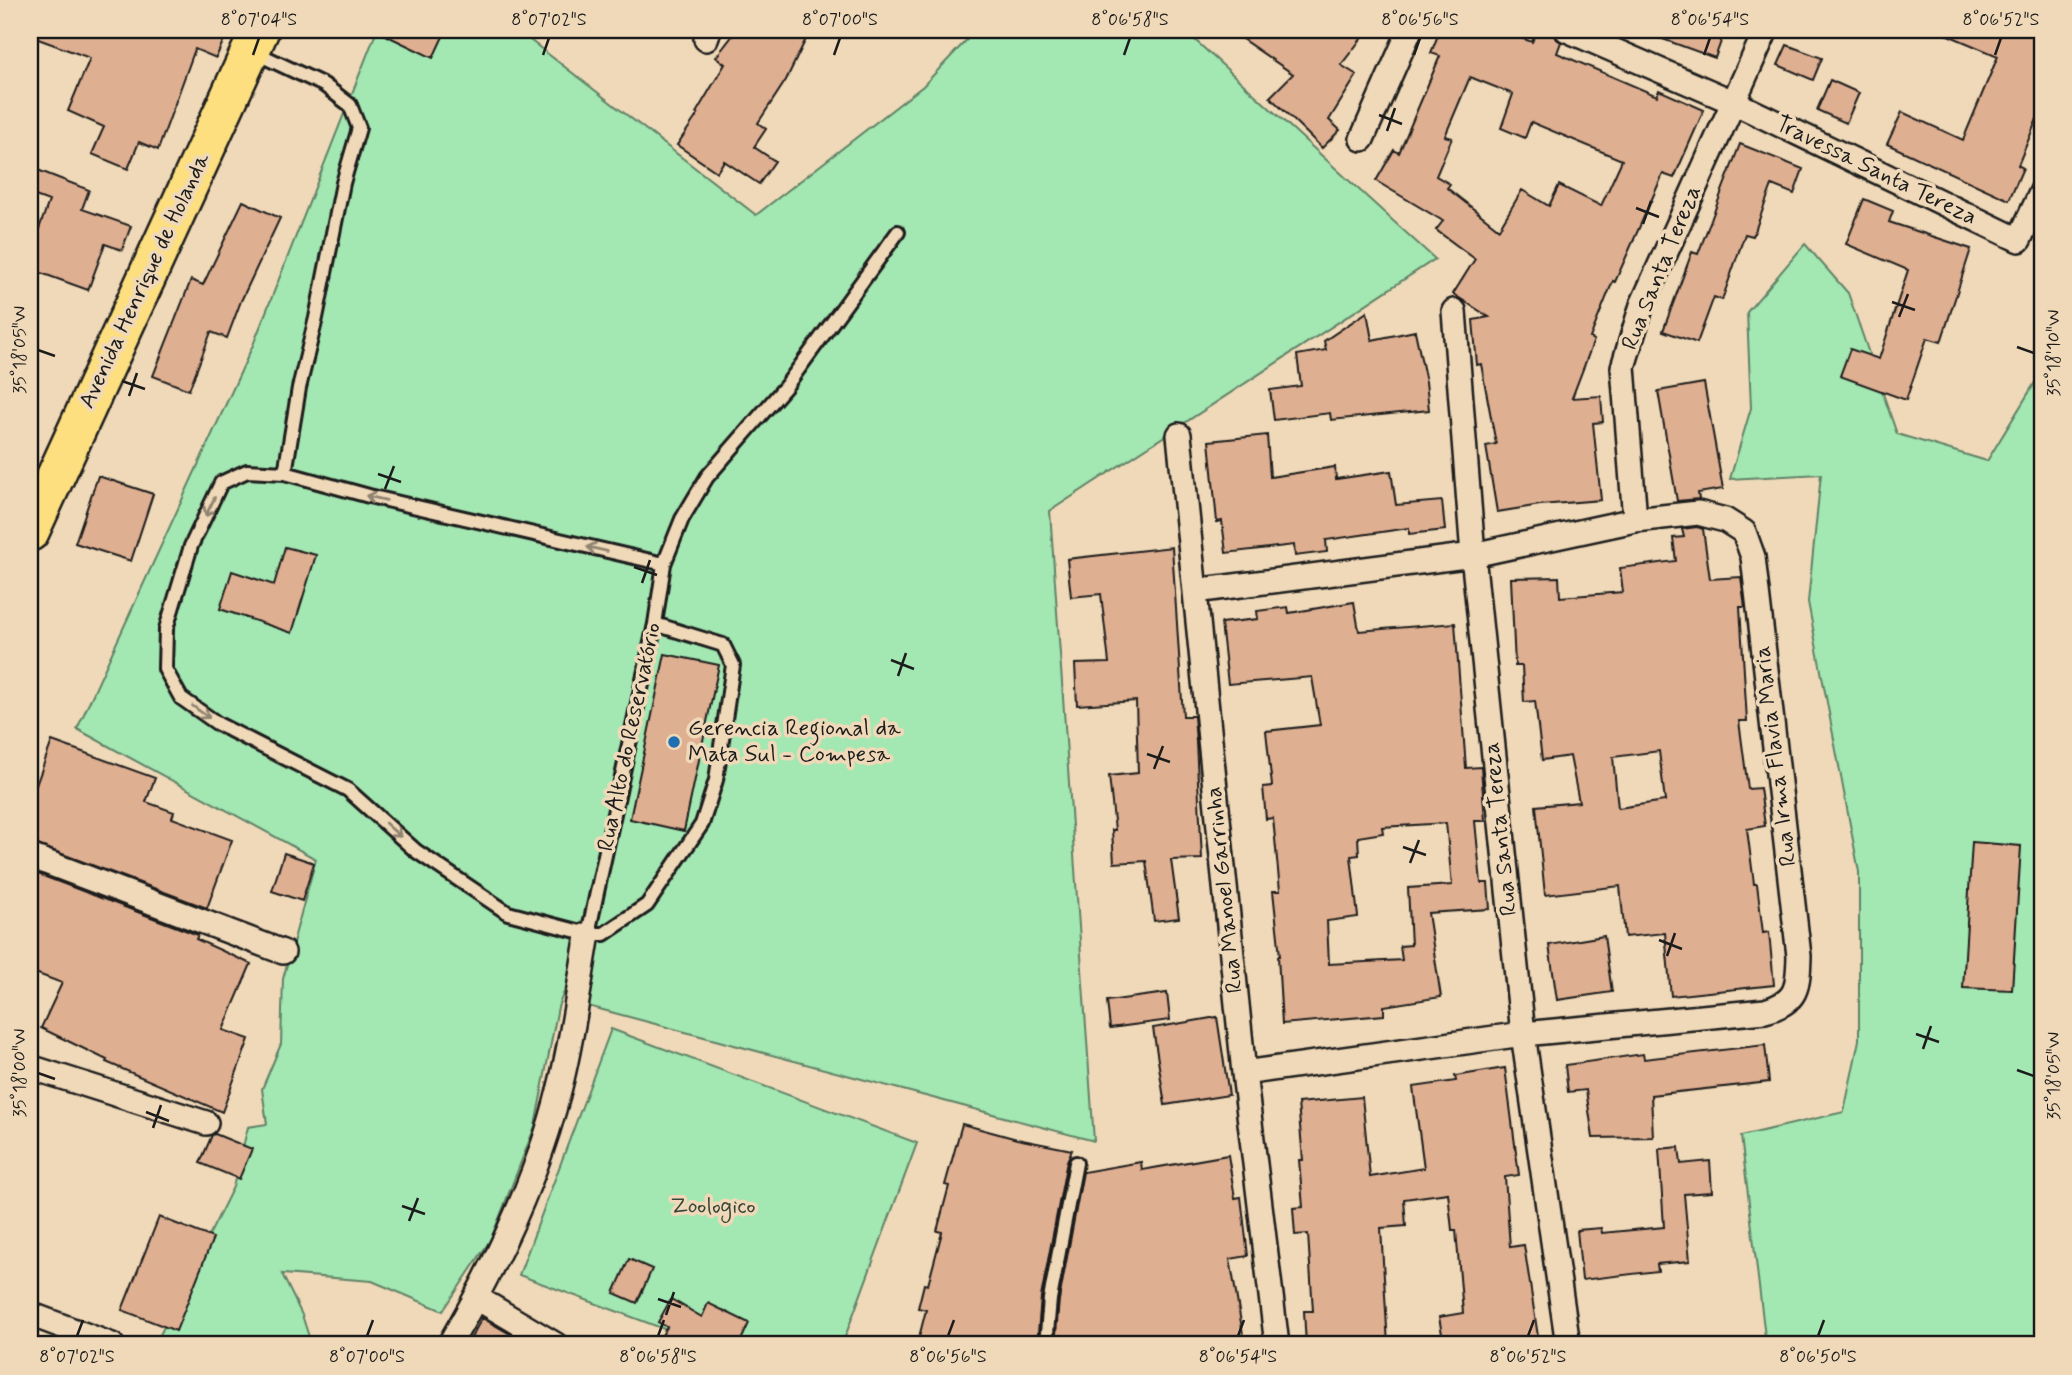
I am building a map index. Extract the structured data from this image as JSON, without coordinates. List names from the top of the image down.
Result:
{
  "streets": {
    "main road": ["Avenida Henrique de Holanda"],
    "street": [
      "Travessa Santa Tereza",
      "Rua Santa Tereza",
      "Rua Alto do Reservatório",
      "Rua Irma Flavia Maria",
      "Rua Manoel Garrinha"
    ]
  },
  "crossings": [
    ["Travessa Santa Tereza", "Rua Santa Tereza"],
    ["Rua Santa Tereza", "Rua Irma Flavia Maria"],
    ["Rua Irma Flavia Maria", "Rua Manoel Garrinha"]
  ],
  "parks": ["Zoologico"],
  "places": ["Gerencia Regional da Mata Sul - Compesa"],
  "coordinates": [
    "8°07'04\"S",
    "8°07'02\"S",
    "8°07'00\"S",
    "8°06'58\"S",
    "8°06'56\"S",
    "8°06'54\"S",
    "8°06'52\"S",
    "35°18'05\"W",
    "35°18'10\"W",
    "35°18'00\"W",
    "8°06'50\"S"
  ]
}
